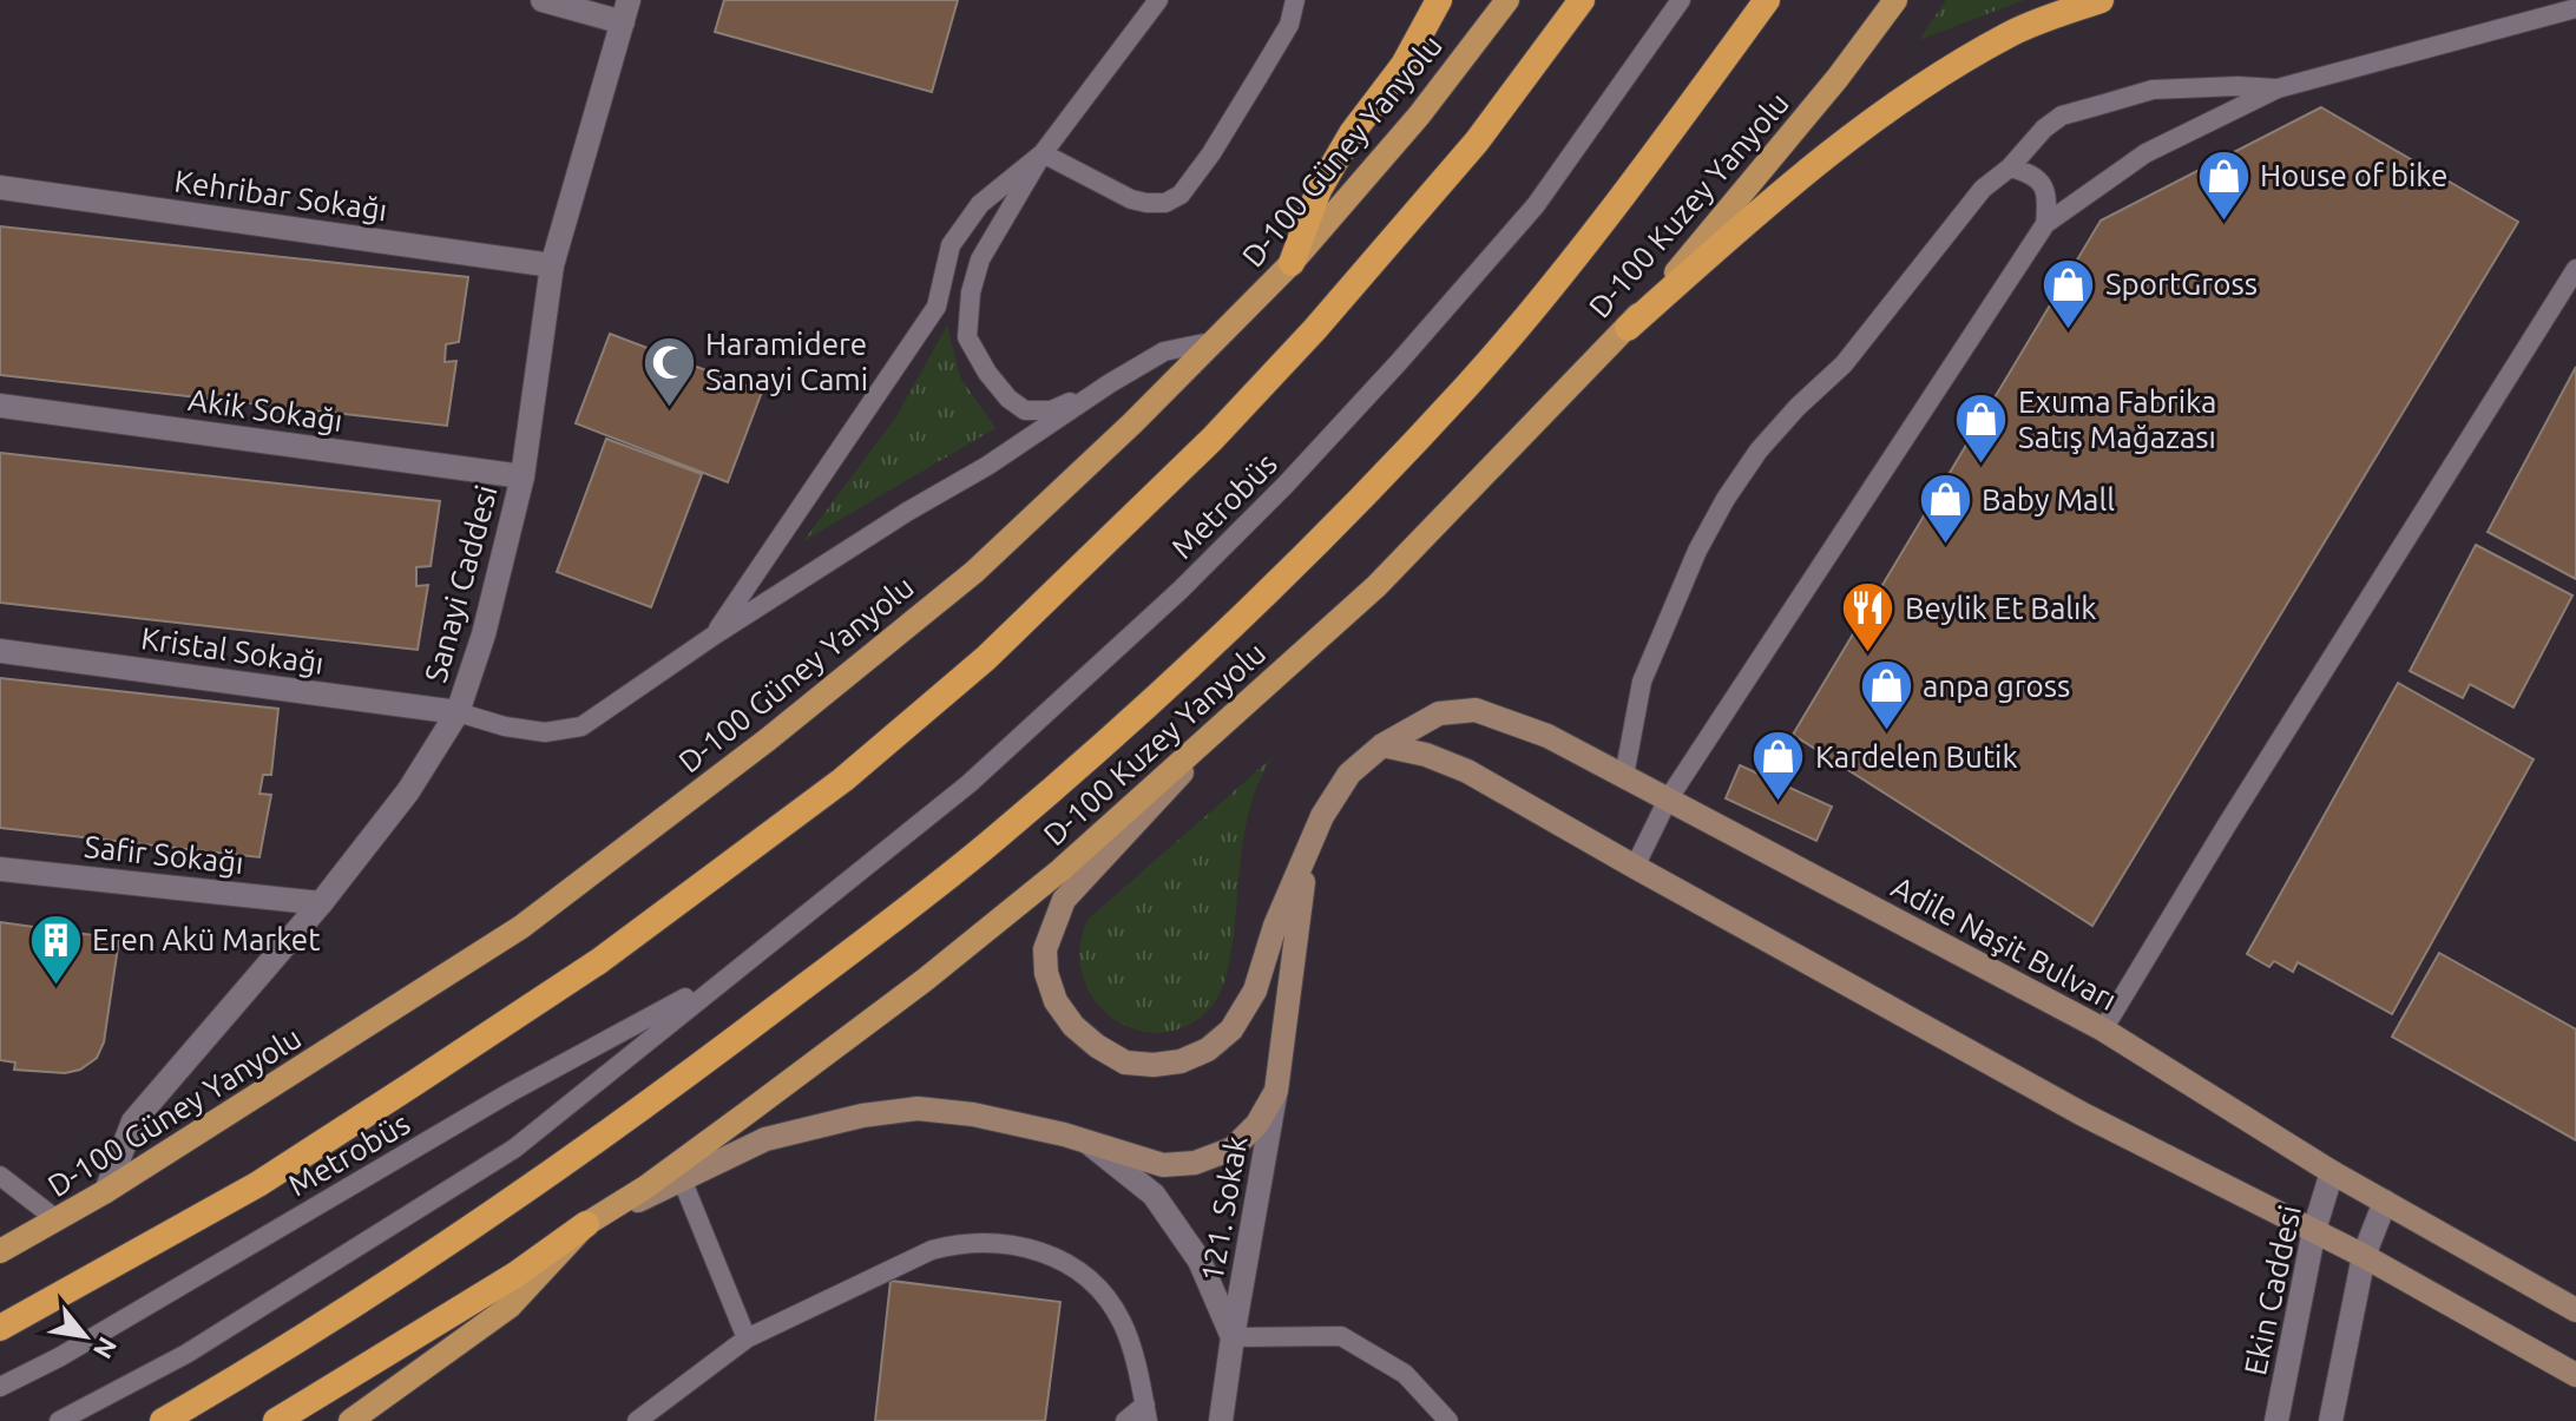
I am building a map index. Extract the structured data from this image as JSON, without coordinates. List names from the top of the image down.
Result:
{
  "streets": {
    "main road": ["D-100 Güney Yanyolu", "D-100 Kuzey Yanyolu", "Adile Naşit Bulvarı"],
    "street": [
      "Kehribar Sokağı",
      "Akik Sokağı",
      "Sanayi Caddesi",
      "Kristal Sokağı",
      "Safir Sokağı",
      "121. Sokak",
      "Ekin Caddesi"
    ],
    "lane": ["Metrobüs"]
  },
  "crossings": [
    ["D-100 Güney Yanyolu", "Sanayi Caddesi"],
    ["Kehribar Sokağı", "Sanayi Caddesi"],
    ["D-100 Kuzey Yanyolu", "Adile Naşit Bulvarı"],
    ["Akik Sokağı", "Sanayi Caddesi"],
    ["Sanayi Caddesi", "Kristal Sokağı"],
    ["Sanayi Caddesi", "Safir Sokağı"],
    ["Adile Naşit Bulvarı", "121. Sokak"],
    ["Adile Naşit Bulvarı", "Ekin Caddesi"]
  ],
  "places": {
    "shop": [
      "House of bike",
      "SportGross",
      "Exuma Fabrika Satış Mağazası",
      "Baby Mall",
      "anpa gross",
      "Kardelen Butik"
    ],
    "mosque": ["Haramidere Sanayi Cami"],
    "restaurant": ["Beylik Et Balık"],
    "building": ["Eren Akü Market"]
  },
  "north": "bottom right"
}
